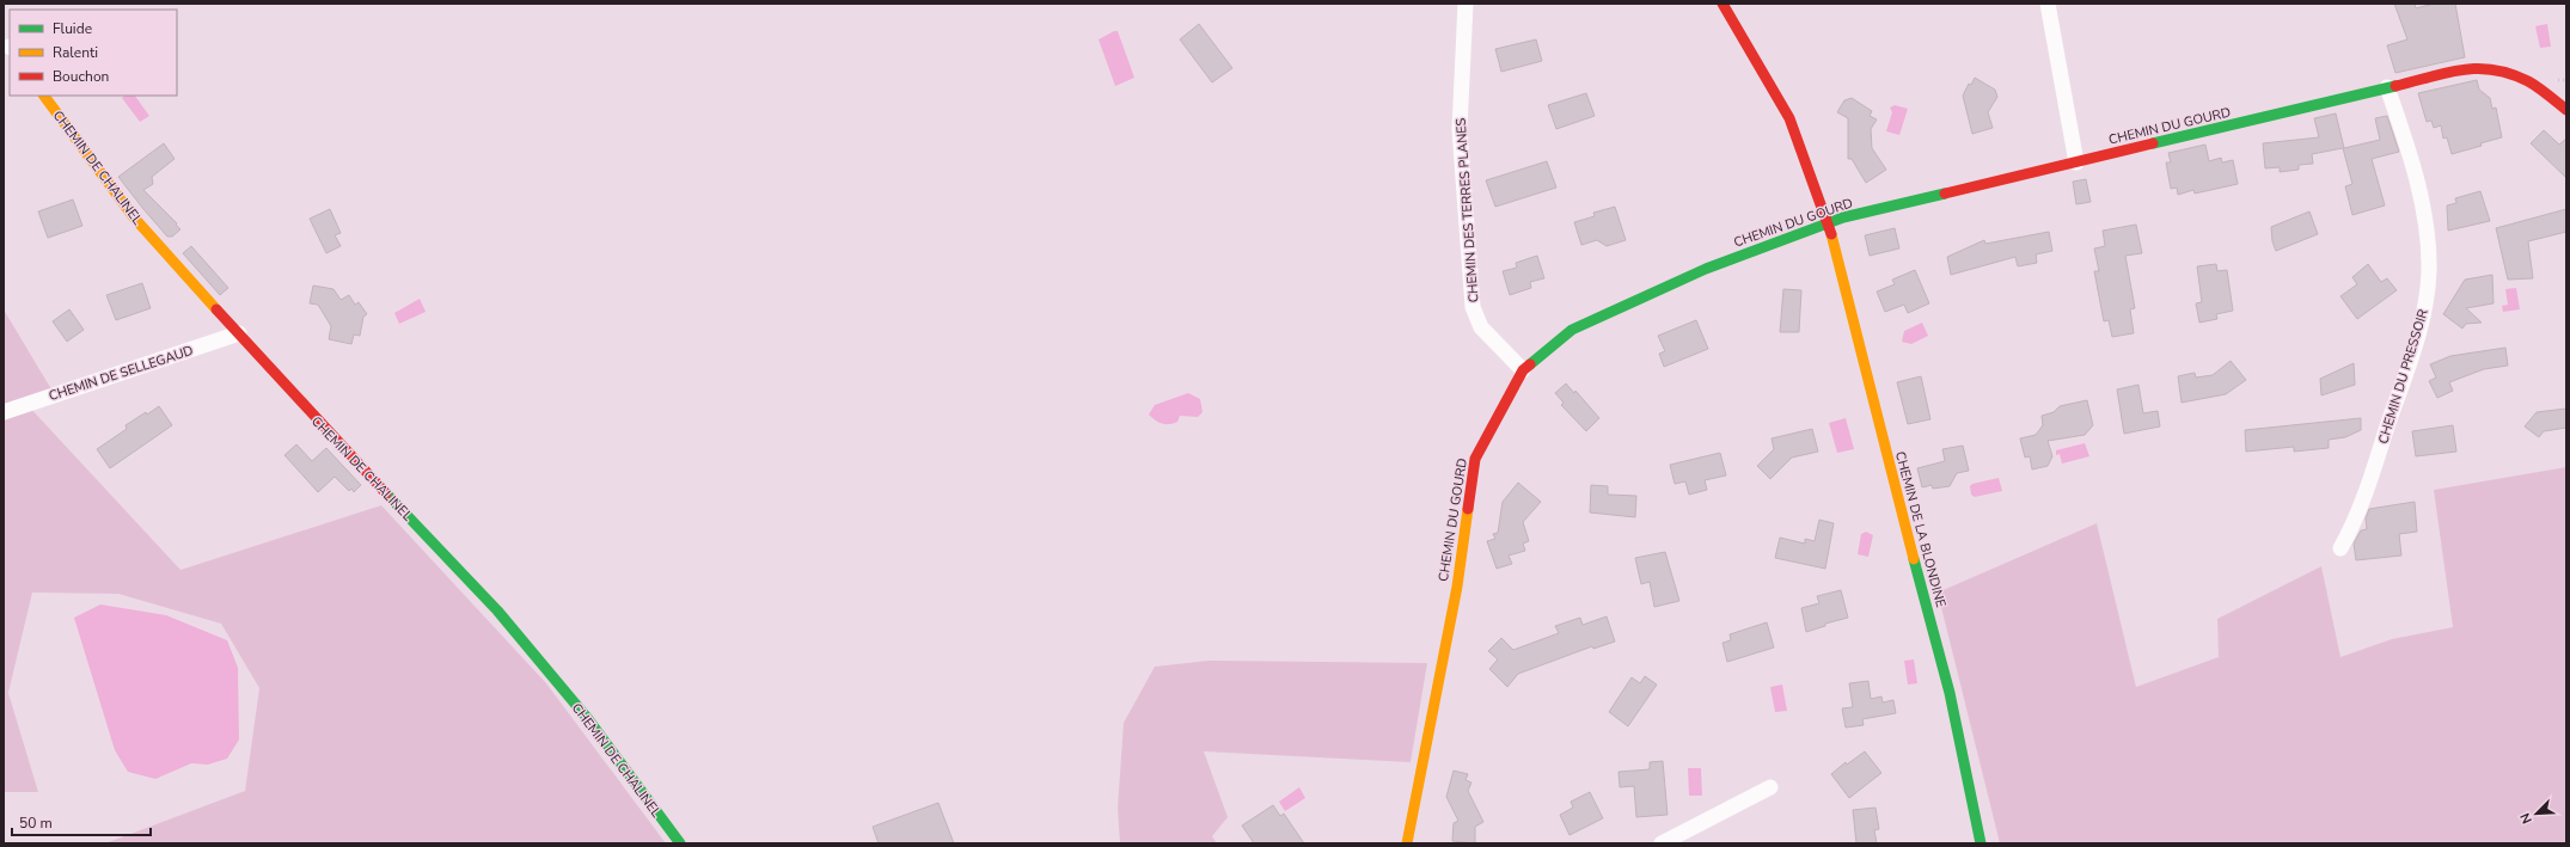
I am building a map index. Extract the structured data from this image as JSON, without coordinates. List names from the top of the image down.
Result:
{
  "streets": {
    "street": [
      "CHEMIN DU GOURD",
      "CHEMIN DE CHALINEL",
      "CHEMIN DES TERRES PLANES",
      "CHEMIN DE SELLEGAUD",
      "CHEMIN DU PRESSOIR",
      "CHEMIN DE LA BLONDINE"
    ]
  },
  "crossings": [
    ["CHEMIN DU GOURD", "CHEMIN DES TERRES PLANES"],
    ["CHEMIN DU GOURD", "CHEMIN DU PRESSOIR"],
    ["CHEMIN DU GOURD", "CHEMIN DE LA BLONDINE"],
    ["CHEMIN DE CHALINEL", "CHEMIN DE SELLEGAUD"]
  ],
  "legend": ["Fluide", "Ralenti", "Bouchon"],
  "scale_bar": "50 m",
  "north": "bottom left"
}
